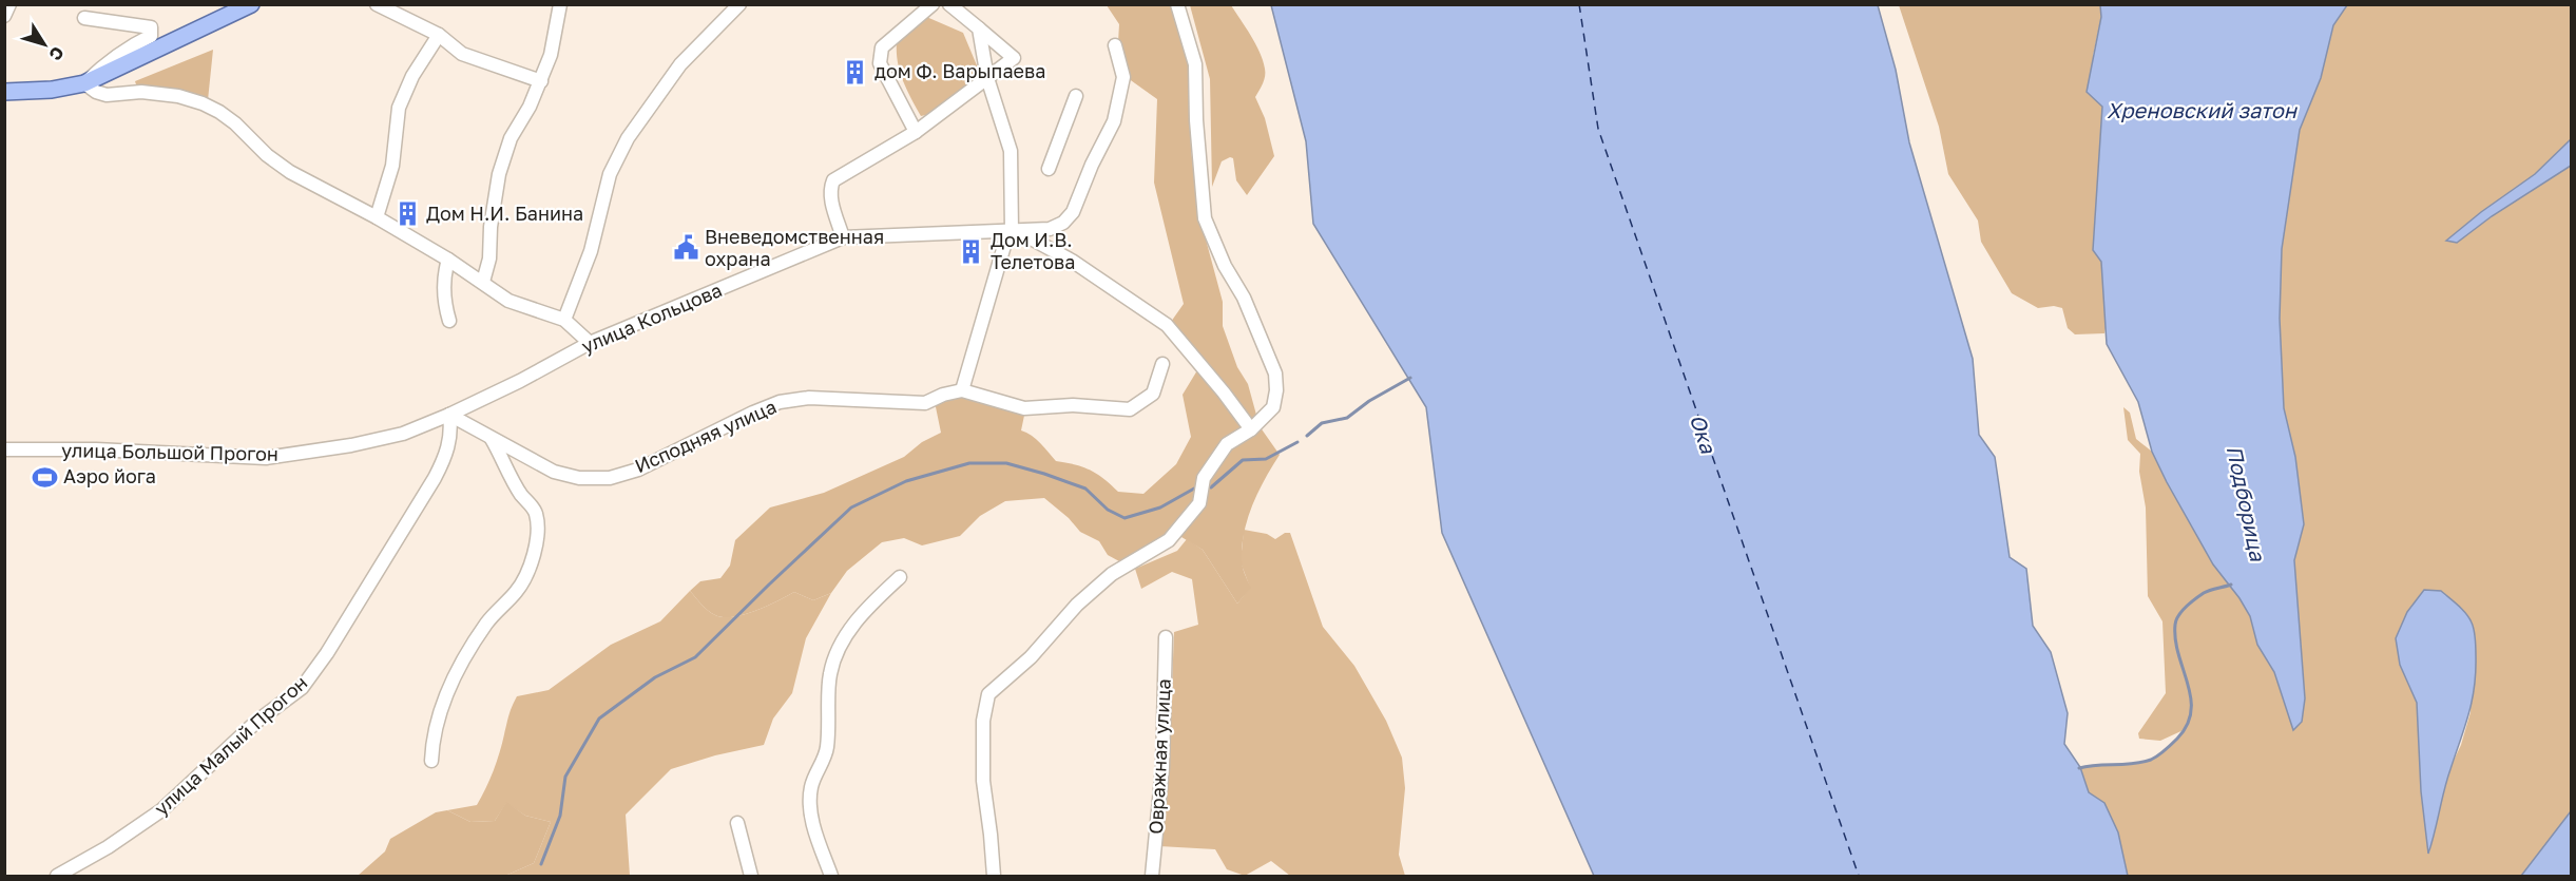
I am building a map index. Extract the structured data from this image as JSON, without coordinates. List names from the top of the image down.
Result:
{
  "streets": {
    "street": [
      "улица Кольцова",
      "Исподняя улица",
      "улица Большой Прогон",
      "улица Малый Прогон",
      "Овражная улица"
    ]
  },
  "crossings": [
    ["улица Кольцова", "улица Большой Прогон"],
    ["Исподняя улица", "улица Большой Прогон"],
    ["Исподняя улица", "улица Малый Прогон"],
    ["улица Большой Прогон", "улица Малый Прогон"]
  ],
  "water": ["Хреновский затон", "Ока", "Подборица"],
  "places": {
    "building": ["дом Ф. Варыпаева", "Дом Н.И. Банина", "Дом И.В. Телетова"],
    "public building": ["Вневедомственная охрана"],
    "sports": ["Аэро йога"]
  },
  "north": "bottom right"
}
